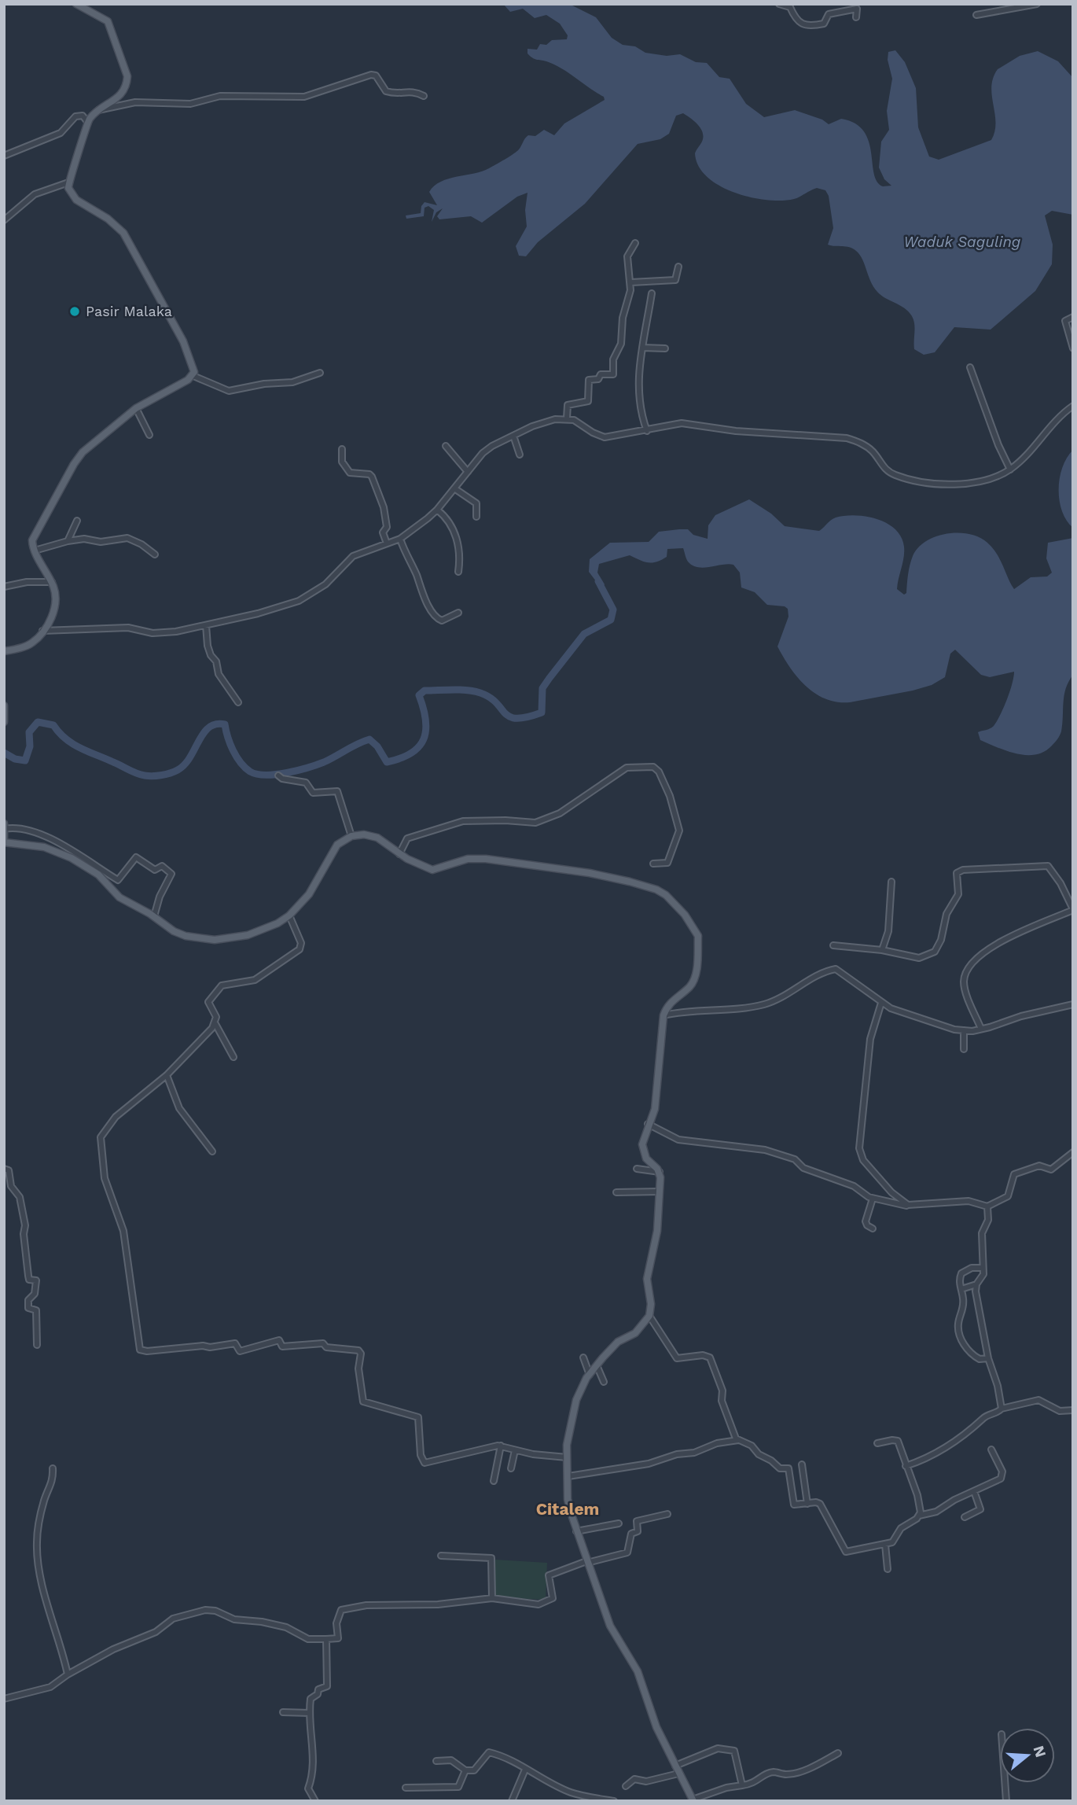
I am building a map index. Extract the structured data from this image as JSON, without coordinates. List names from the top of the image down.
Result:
{
  "districts": ["Citalem"],
  "water": ["Waduk Saguling"],
  "places": ["Pasir Malaka"],
  "north": "right"
}
